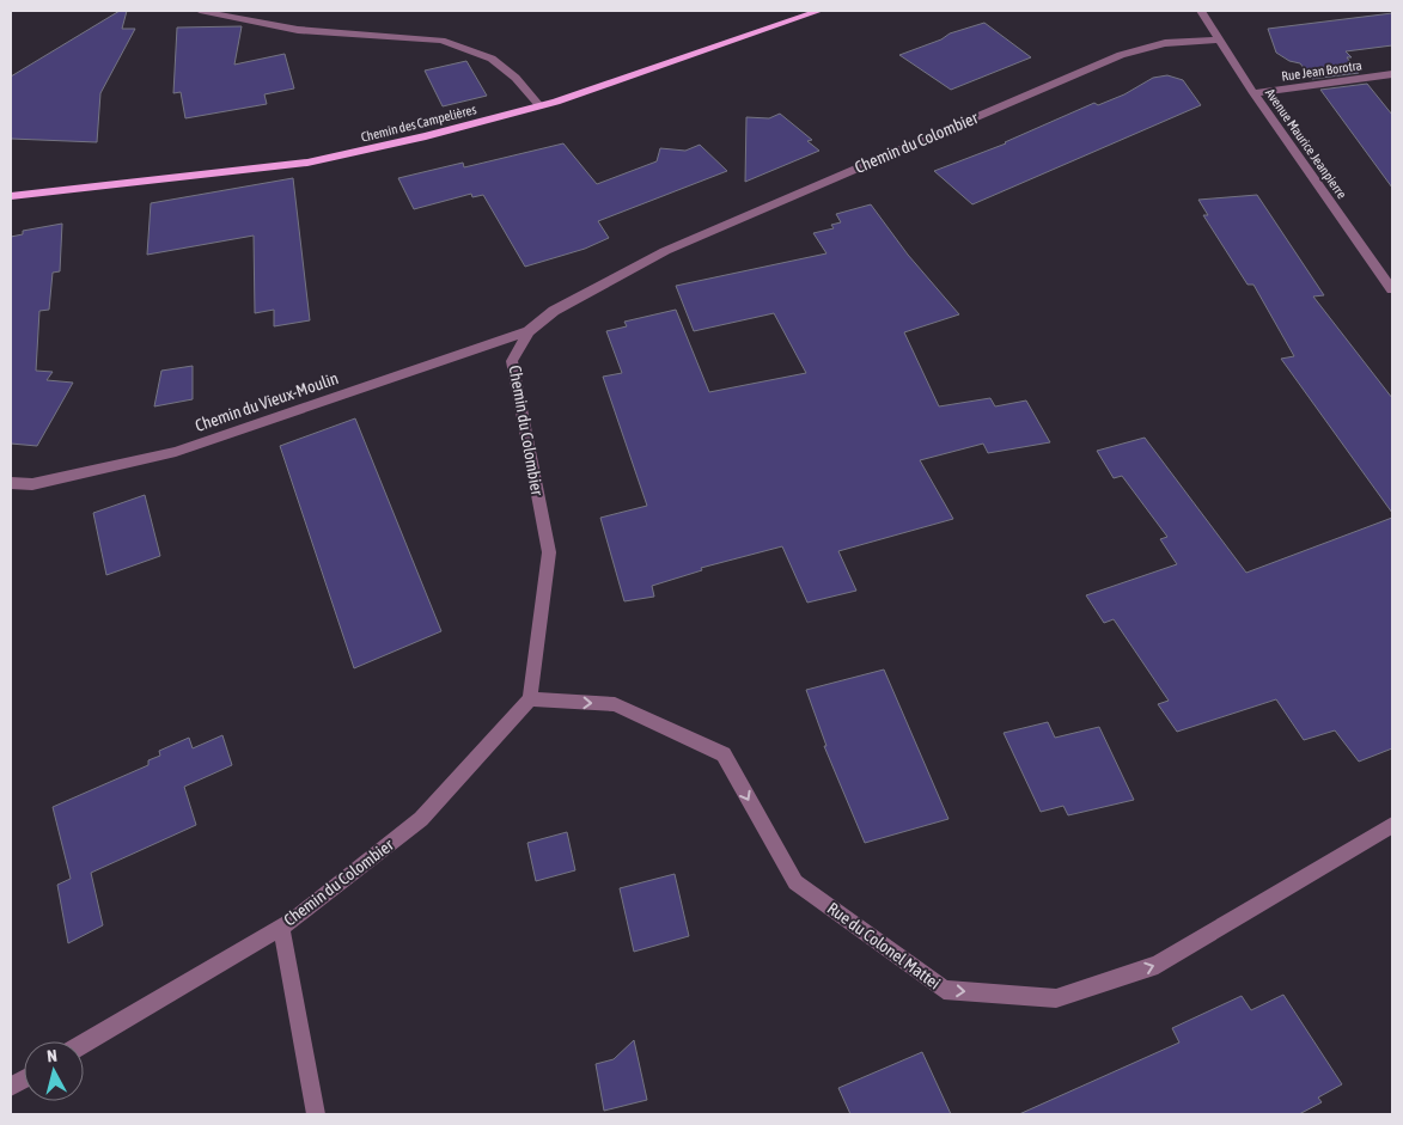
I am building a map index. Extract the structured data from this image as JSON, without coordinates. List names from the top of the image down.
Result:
{
  "streets": {
    "main road": ["Chemin des Campelières"],
    "street": [
      "Rue Jean Borotra",
      "Chemin du Colombier",
      "Avenue Maurice Jeanpierre",
      "Chemin du Vieux-Moulin",
      "Rue du Colonel Mattei"
    ]
  },
  "crossings": [
    ["Rue Jean Borotra", "Avenue Maurice Jeanpierre"],
    ["Chemin du Colombier", "Avenue Maurice Jeanpierre"],
    ["Chemin du Colombier", "Chemin du Vieux-Moulin"],
    ["Chemin du Colombier", "Rue du Colonel Mattei"]
  ],
  "one_way": ["Rue du Colonel Mattei"],
  "north": "top"
}
